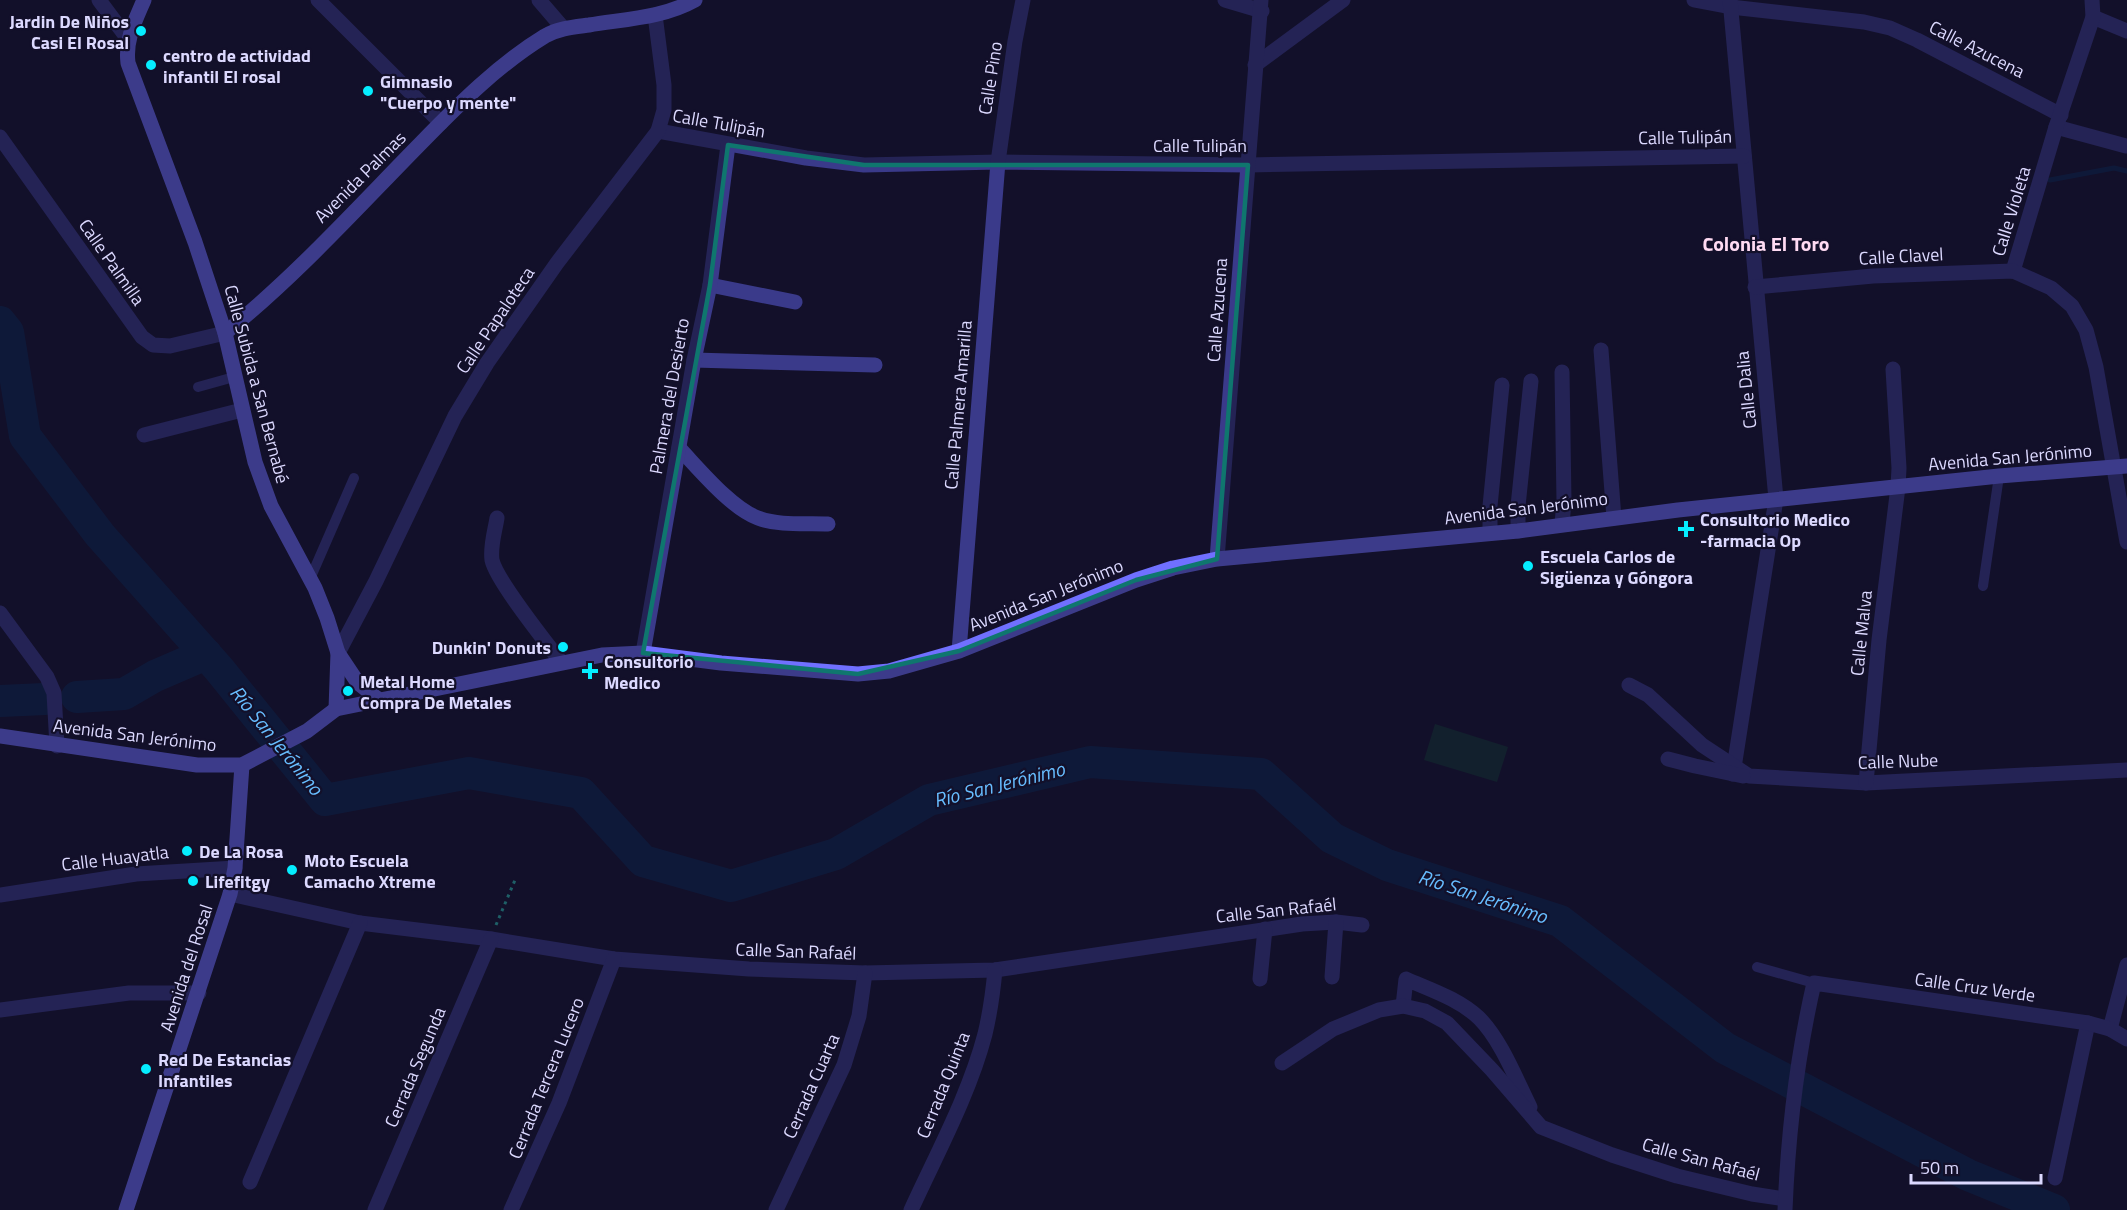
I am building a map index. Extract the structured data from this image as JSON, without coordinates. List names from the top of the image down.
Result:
{
  "streets": {
    "main road": [
      "Avenida Palmas",
      "Calle Subida a San Bernabé",
      "Avenida San Jerónimo",
      "Avenida del Rosal"
    ],
    "street": [
      "Calle Azucena",
      "Calle Pino",
      "Calle Tulipán",
      "Calle Violeta",
      "Calle Clavel",
      "Calle Palmilla",
      "Calle Papaloteca",
      "Calle Dalia",
      "Palmera del Desierto",
      "Calle Palmera Amarilla",
      "Calle Malva",
      "Calle Nube",
      "Calle Huayatla",
      "Calle San Rafaél",
      "Calle Cruz Verde",
      "Cerrada Segunda",
      "Cerrada Tercera Lucero",
      "Cerrada Quinta",
      "Cerrada Cuarta"
    ]
  },
  "crossings": [
    ["Calle Azucena", "Calle Tulipán"],
    ["Calle Azucena", "Calle Violeta"],
    ["Calle Azucena", "Calle Dalia"],
    ["Calle Azucena", "Avenida San Jerónimo"],
    ["Calle Pino", "Calle Tulipán"],
    ["Calle Pino", "Calle Palmera Amarilla"],
    ["Calle Tulipán", "Calle Papaloteca"],
    ["Calle Tulipán", "Calle Dalia"],
    ["Calle Tulipán", "Palmera del Desierto"],
    ["Calle Tulipán", "Calle Palmera Amarilla"],
    ["Avenida Palmas", "Calle Palmilla"],
    ["Avenida Palmas", "Calle Papaloteca"],
    ["Avenida Palmas", "Calle Subida a San Bernabé"],
    ["Calle Violeta", "Calle Clavel"],
    ["Calle Violeta", "Avenida San Jerónimo"],
    ["Calle Clavel", "Calle Dalia"],
    ["Calle Palmilla", "Calle Subida a San Bernabé"],
    ["Calle Papaloteca", "Calle Subida a San Bernabé"],
    ["Calle Subida a San Bernabé", "Avenida San Jerónimo"],
    ["Calle Dalia", "Avenida San Jerónimo"],
    ["Calle Dalia", "Calle Nube"],
    ["Palmera del Desierto", "Avenida San Jerónimo"],
    ["Calle Palmera Amarilla", "Avenida San Jerónimo"],
    ["Avenida San Jerónimo", "Calle Malva"],
    ["Avenida San Jerónimo", "Avenida del Rosal"],
    ["Calle Malva", "Calle Nube"],
    ["Calle Huayatla", "Avenida del Rosal"],
    ["Calle San Rafaél", "Avenida del Rosal"],
    ["Calle San Rafaél", "Cerrada Segunda"],
    ["Calle San Rafaél", "Cerrada Tercera Lucero"],
    ["Calle San Rafaél", "Cerrada Quinta"],
    ["Calle San Rafaél", "Cerrada Cuarta"]
  ],
  "districts": ["Colonia El Toro"],
  "water": ["Río San Jerónimo"],
  "places": {
    "other": [
      "Jardin De Niños Casi El Rosal",
      "centro de actividad infantil El rosal",
      "Gimnasio \"Cuerpo y mente\"",
      "Escuela Carlos de Sigüenza y Góngora",
      "Dunkin' Donuts",
      "Metal Home Compra De Metales",
      "De La Rosa",
      "Moto Escuela Camacho Xtreme",
      "Lifefitgy",
      "Red De Estancias Infantiles"
    ],
    "health": ["Consultorio Medico -farmacia Op", "Consultorio Medico"]
  },
  "scale_bar": "50 m"
}
